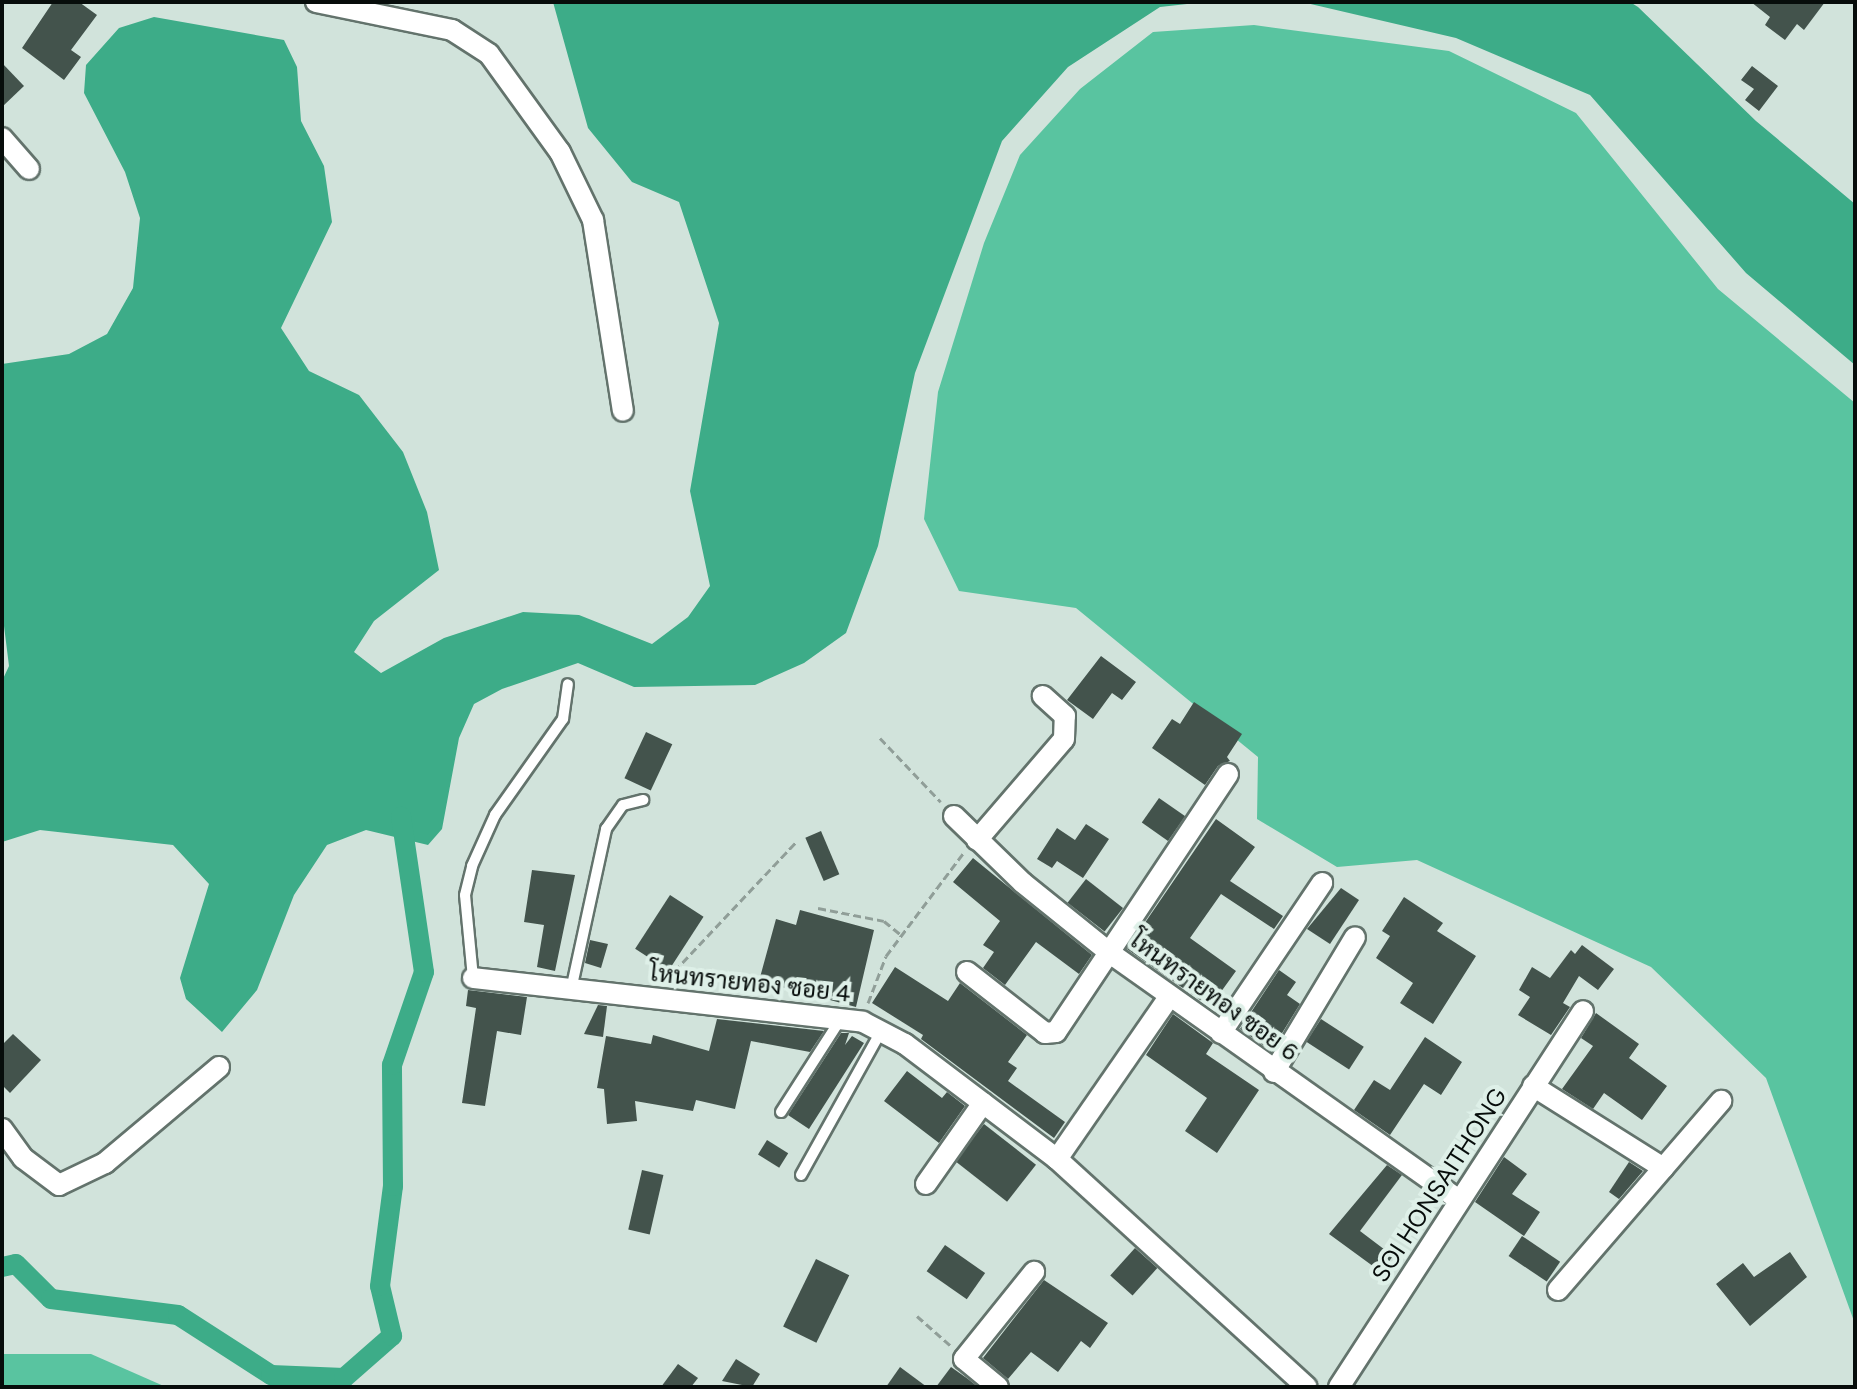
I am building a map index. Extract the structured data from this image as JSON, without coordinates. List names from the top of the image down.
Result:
{
  "streets": {
    "street": ["โหนทรายทอง ซอย 4", "โหนทรายทอง ซอย 6", "SOI HONSAITHONG"]
  },
  "crossings": [
    ["โหนทรายทอง ซอย 6", "SOI HONSAITHONG"]
  ]
}
